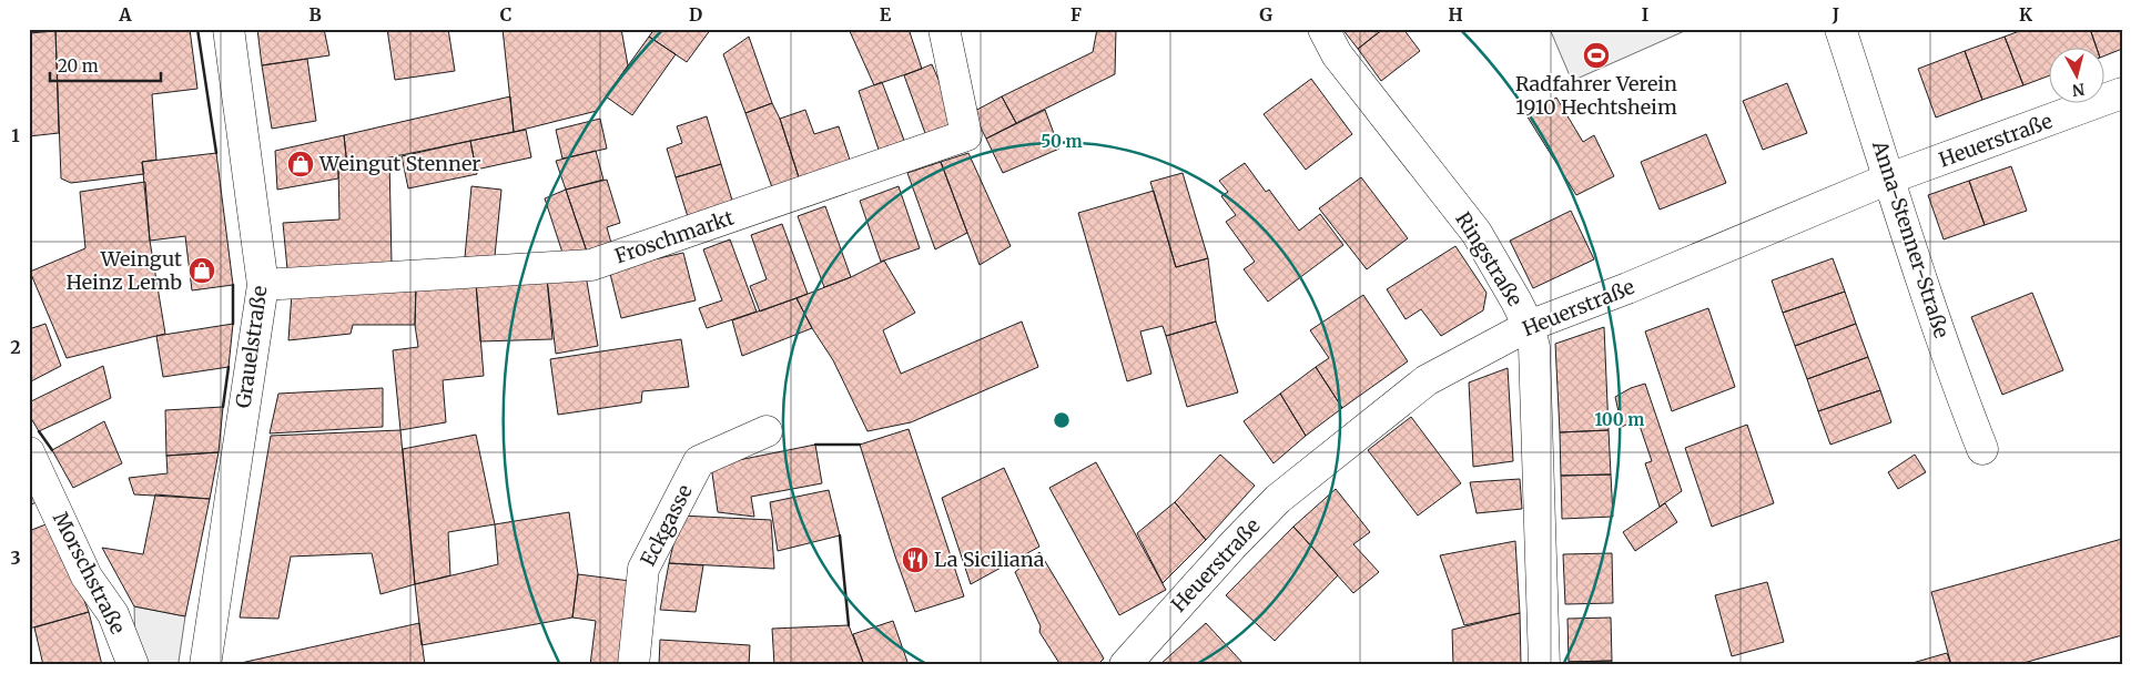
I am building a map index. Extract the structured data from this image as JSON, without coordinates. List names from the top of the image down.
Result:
{
  "streets": {
    "street": [
      "Heuerstraße",
      "Froschmarkt",
      "Anna-Stenner-Straße",
      "Ringstraße",
      "Grauelstraße",
      "Eckgasse",
      "Morschstraße"
    ]
  },
  "crossings": [
    ["Heuerstraße", "Anna-Stenner-Straße"],
    ["Heuerstraße", "Ringstraße"],
    ["Froschmarkt", "Grauelstraße"]
  ],
  "places": {
    "sports": ["Radfahrer Verein 1910 Hechtsheim"],
    "shop": ["Weingut Stenner", "Weingut Heinz Lemb"],
    "restaurant": ["La Siciliana"]
  },
  "scale_bar": "20 m",
  "north": "bottom",
  "grid": {
    "columns": [
      "A",
      "B",
      "C",
      "D",
      "E",
      "F",
      "G",
      "H",
      "I",
      "J",
      "K"
    ],
    "rows": ["1", "2", "3"]
  },
  "rings": ["50 m", "100 m"]
}
